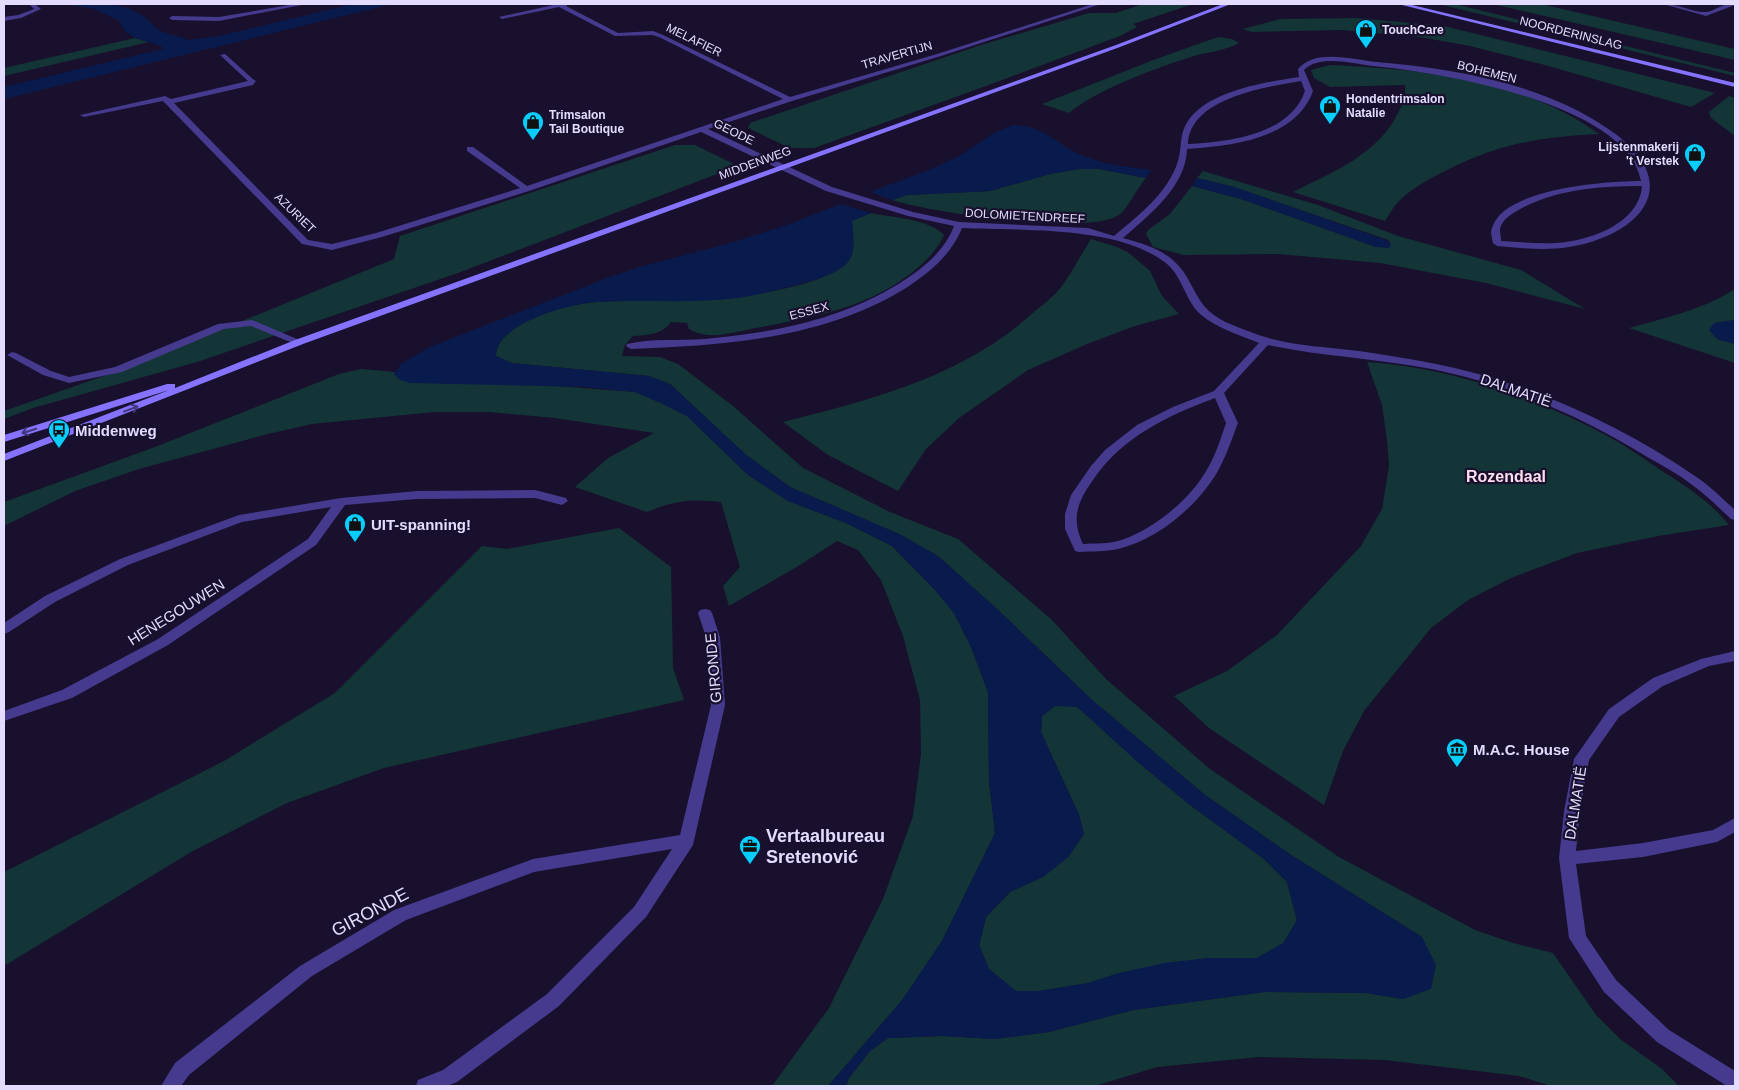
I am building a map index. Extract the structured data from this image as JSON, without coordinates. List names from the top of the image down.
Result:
{
  "streets": {
    "main road": ["NOORDERINSLAG", "MIDDENWEG"],
    "street": [
      "MELAFIER",
      "TRAVERTIJN",
      "BOHEMEN",
      "GEODE",
      "AZURIET",
      "DOLOMIETENDREEF",
      "ESSEX",
      "DALMATIË",
      "HENEGOUWEN",
      "GIRONDE"
    ]
  },
  "crossings": [
    ["MELAFIER", "TRAVERTIJN"],
    ["TRAVERTIJN", "GEODE"],
    ["TRAVERTIJN", "AZURIET"],
    ["GEODE", "MIDDENWEG"],
    ["GEODE", "AZURIET"],
    ["GEODE", "DOLOMIETENDREEF"],
    ["MIDDENWEG", "DOLOMIETENDREEF"],
    ["DOLOMIETENDREEF", "ESSEX"],
    ["DOLOMIETENDREEF", "DALMATIË"]
  ],
  "districts": ["Rozendaal"],
  "places": {
    "shop": [
      "TouchCare",
      "Hondentrimsalon Natalie",
      "Trimsalon Tail Boutique",
      "Lijstenmakerij 't Verstek",
      "UIT-spanning!"
    ],
    "bus stop": ["Middenweg"],
    "museum": ["M.A.C. House"],
    "office": ["Vertaalbureau Sretenović"]
  }
}
